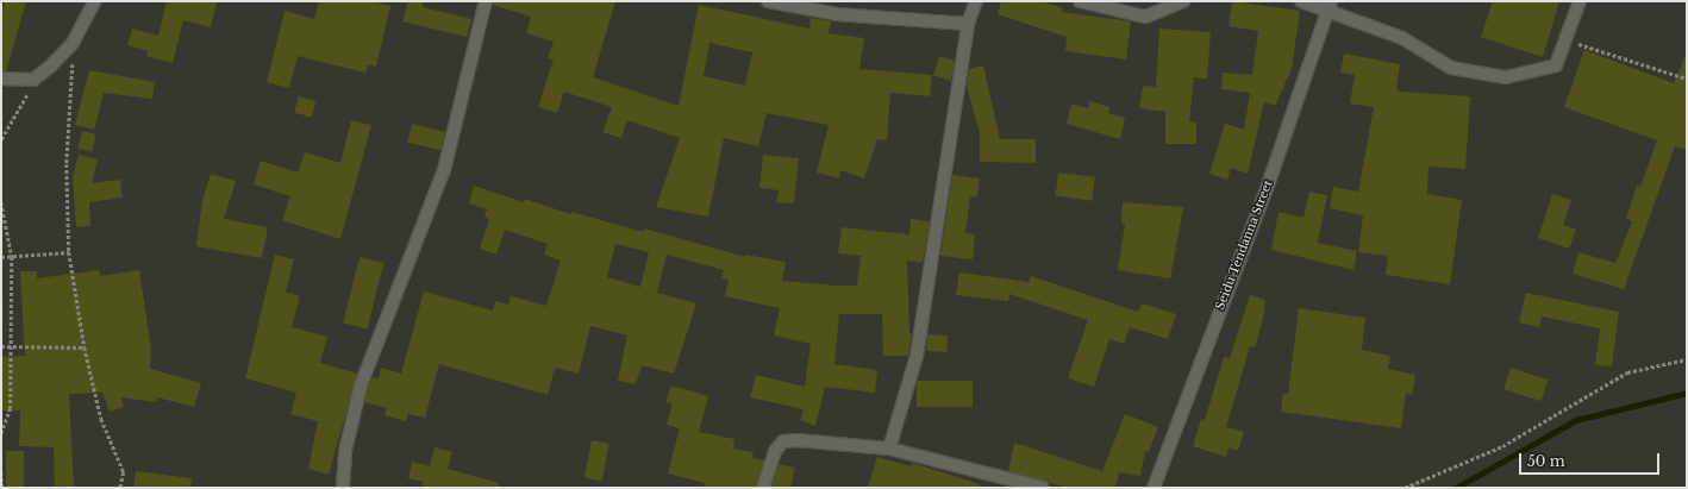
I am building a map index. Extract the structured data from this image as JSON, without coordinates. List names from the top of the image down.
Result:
{
  "streets": {
    "street": ["Seidu Tendanna Street"]
  },
  "scale_bar": "50 m"
}
